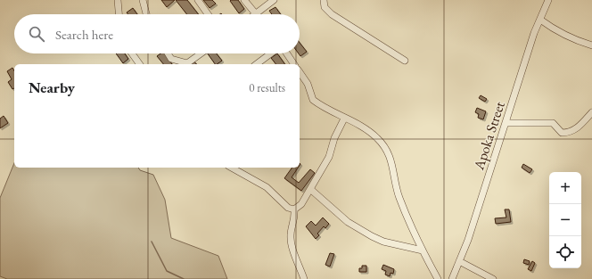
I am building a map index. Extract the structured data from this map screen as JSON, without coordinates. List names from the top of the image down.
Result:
{
  "streets": {
    "street": ["Apoka Street"]
  },
  "page": {
    "search": "Search here",
    "heading": ["Nearby", "0 results"],
    "map_buttons": ["+", "−"]
  }
}
